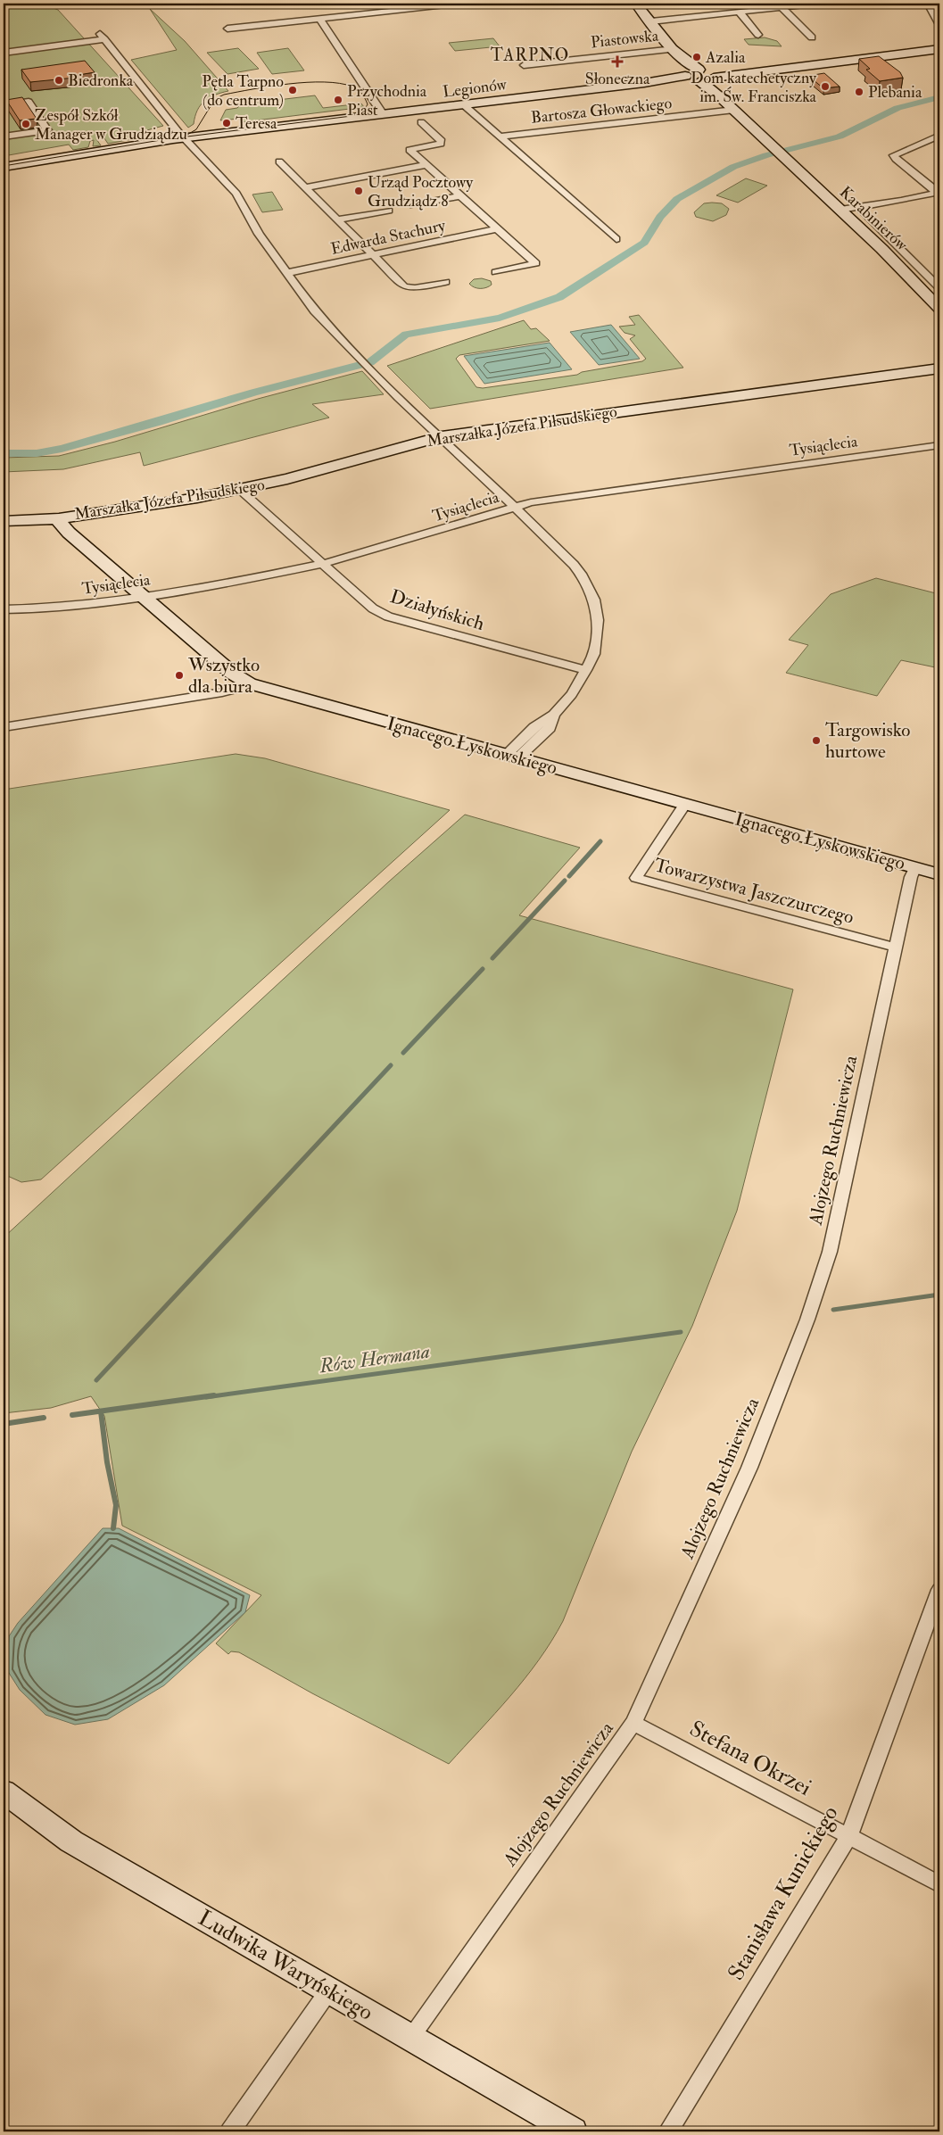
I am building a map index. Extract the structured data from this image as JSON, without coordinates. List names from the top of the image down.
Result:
{
  "streets": {
    "street": [
      "Piastowska",
      "Legionów",
      "Bartosza Głowackiego",
      "Karabinierów",
      "Edwarda Stachury",
      "Marszałka Józefa Piłsudskiego",
      "Tysiąclecia",
      "Działyńskich",
      "Ignacego Łyskowskiego",
      "Towarzystwa Jaszczurczego",
      "Alojzego Ruchniewicza",
      "Stefana Okrzei",
      "Stanisława Kunickiego",
      "Ludwika Waryńskiego"
    ]
  },
  "crossings": [
    ["Legionów", "Karabinierów"],
    ["Bartosza Głowackiego", "Karabinierów"],
    ["Marszałka Józefa Piłsudskiego", "Działyńskich"],
    ["Marszałka Józefa Piłsudskiego", "Ignacego Łyskowskiego"],
    ["Tysiąclecia", "Działyńskich"],
    ["Tysiąclecia", "Ignacego Łyskowskiego"],
    ["Ignacego Łyskowskiego", "Towarzystwa Jaszczurczego"],
    ["Ignacego Łyskowskiego", "Alojzego Ruchniewicza"],
    ["Towarzystwa Jaszczurczego", "Alojzego Ruchniewicza"],
    ["Alojzego Ruchniewicza", "Stefana Okrzei"],
    ["Alojzego Ruchniewicza", "Ludwika Waryńskiego"],
    ["Stefana Okrzei", "Stanisława Kunickiego"]
  ],
  "districts": ["TARPNO"],
  "water": ["Rów Hermana"],
  "places": {
    "other": [
      "Azalia",
      "Biedronka",
      "Dom katechetyczny im. Św. Franciszka",
      "Pętla Tarpno (do centrum)",
      "Plebania",
      "Przychodnia Piast",
      "Teresa",
      "Zespół Szkół Manager w Grudziądzu",
      "Urząd Pocztowy Grudziądz 8",
      "Wszystko dla biura",
      "Targowisko hurtowe"
    ],
    "health": ["Słoneczna"]
  }
}
